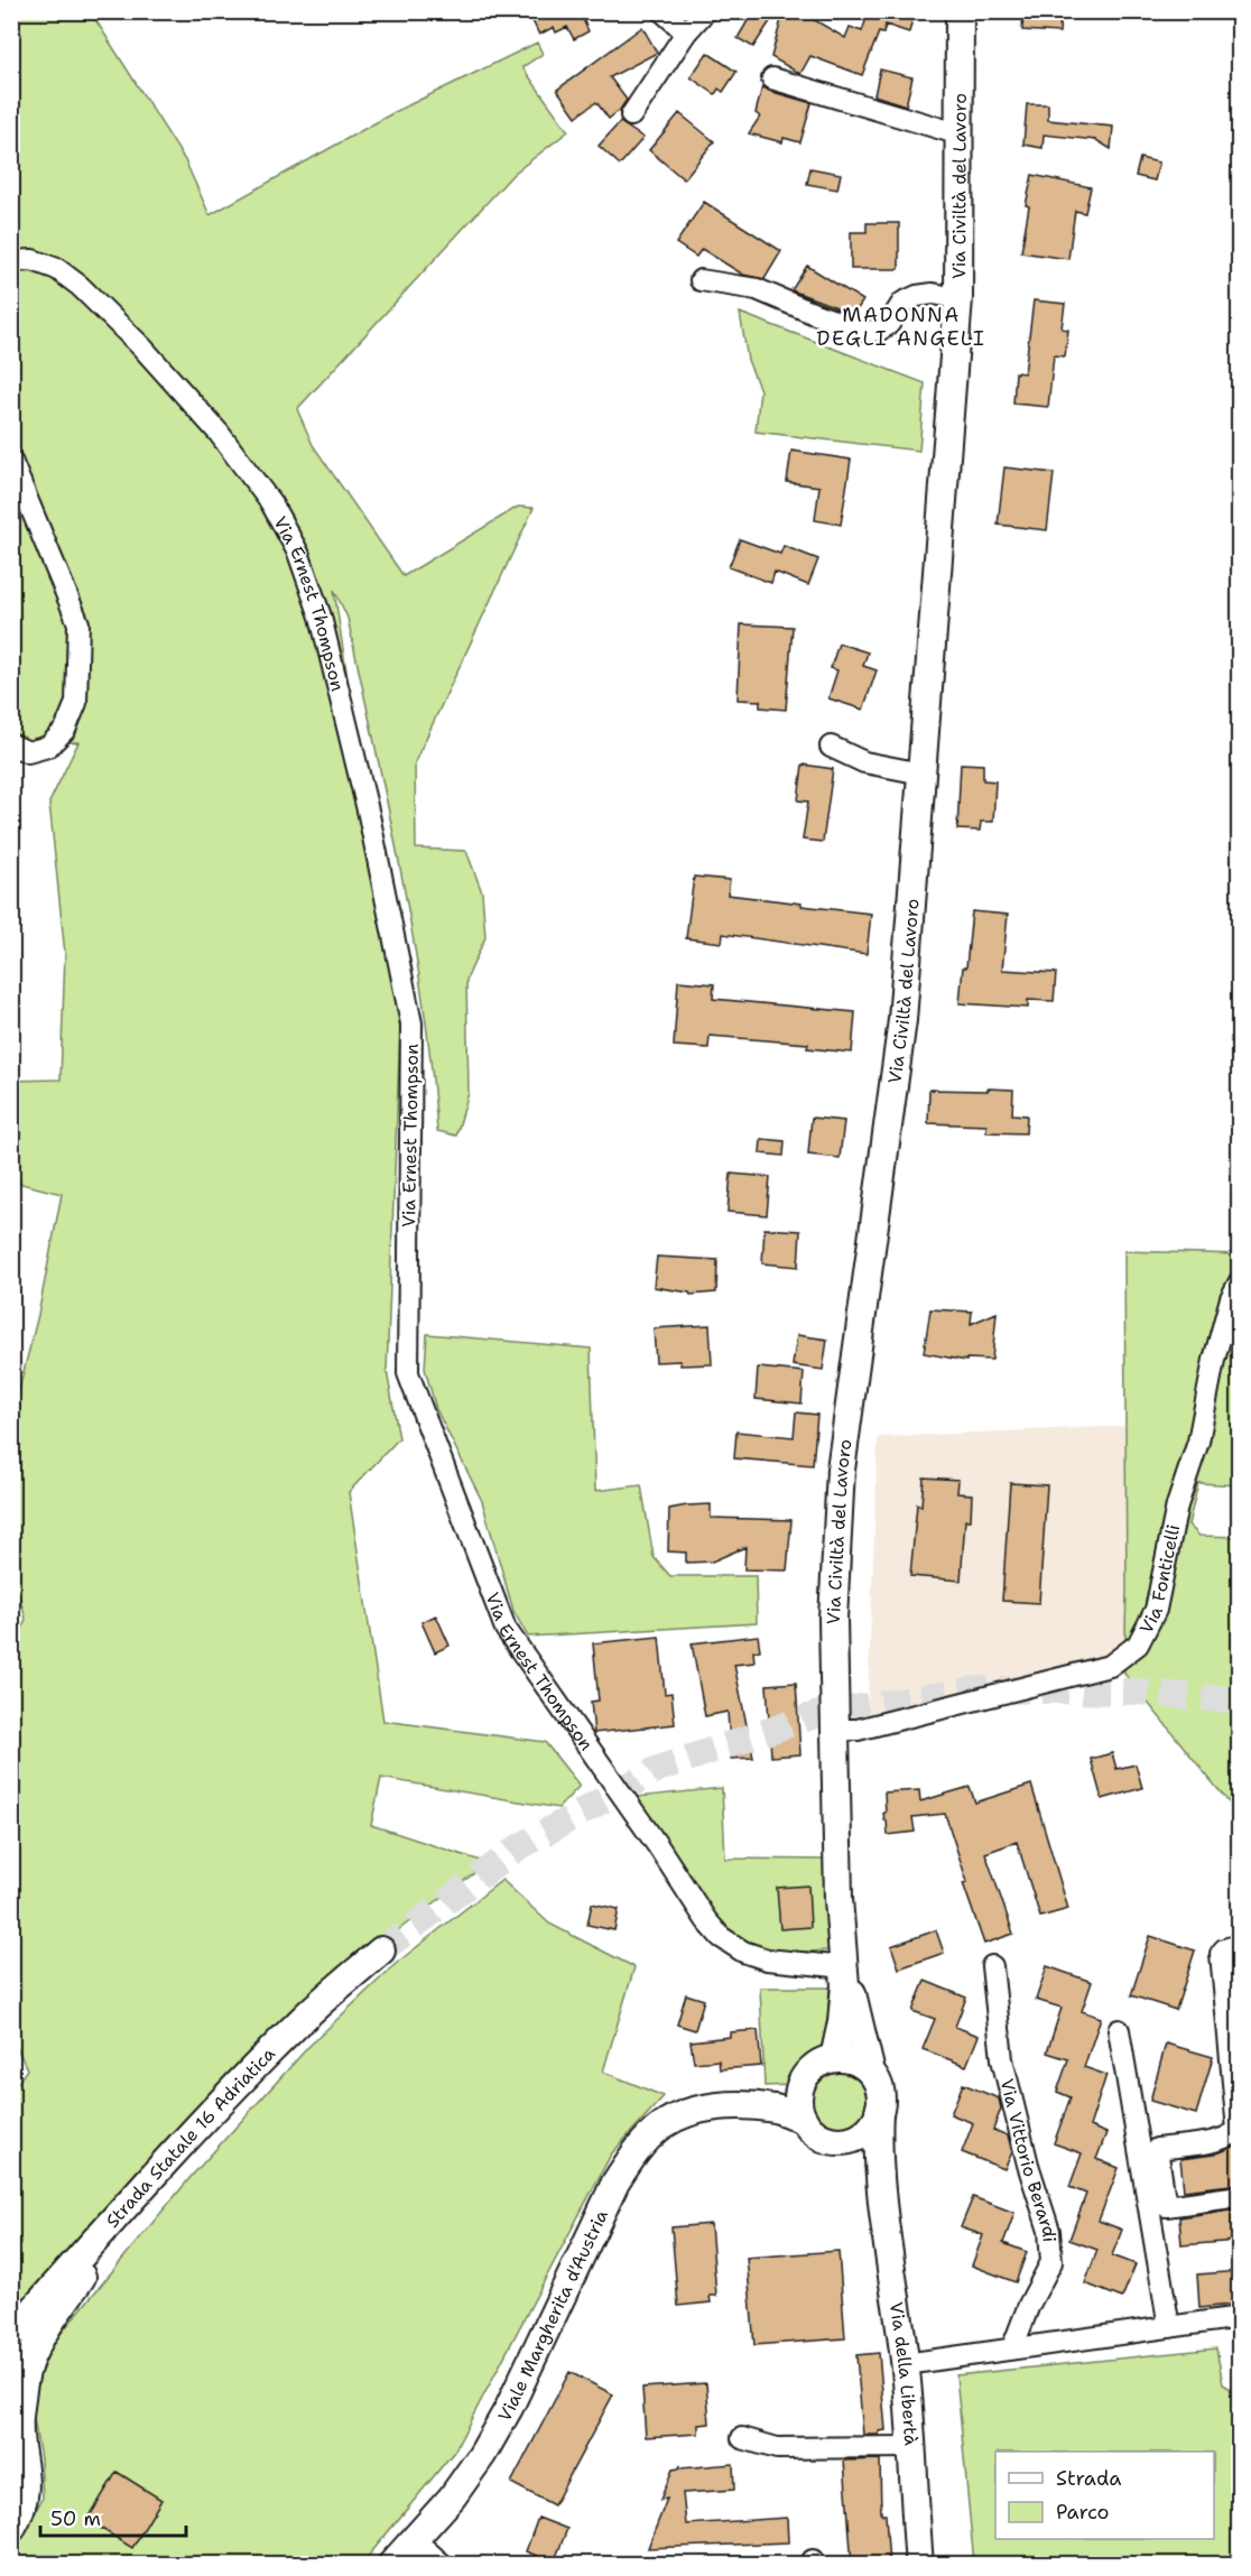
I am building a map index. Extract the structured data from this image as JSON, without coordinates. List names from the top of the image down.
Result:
{
  "streets": {
    "main road": [
      "Via Civiltà del Lavoro",
      "Strada Statale 16 Adriatica",
      "Viale Margherita d'Austria",
      "Via della Libertà"
    ],
    "street": ["Via Ernest Thompson", "Via Fonticelli", "Via Vittorio Berardi"]
  },
  "crossings": [
    ["Via Civiltà del Lavoro", "Via Ernest Thompson"],
    ["Via Civiltà del Lavoro", "Via Fonticelli"],
    ["Via Civiltà del Lavoro", "Viale Margherita d'Austria"],
    ["Via Civiltà del Lavoro", "Via della Libertà"],
    ["Viale Margherita d'Austria", "Via della Libertà"]
  ],
  "districts": ["MADONNA DEGLI ANGELI"],
  "legend": ["Strada", "Parco"],
  "scale_bar": "50 m"
}
